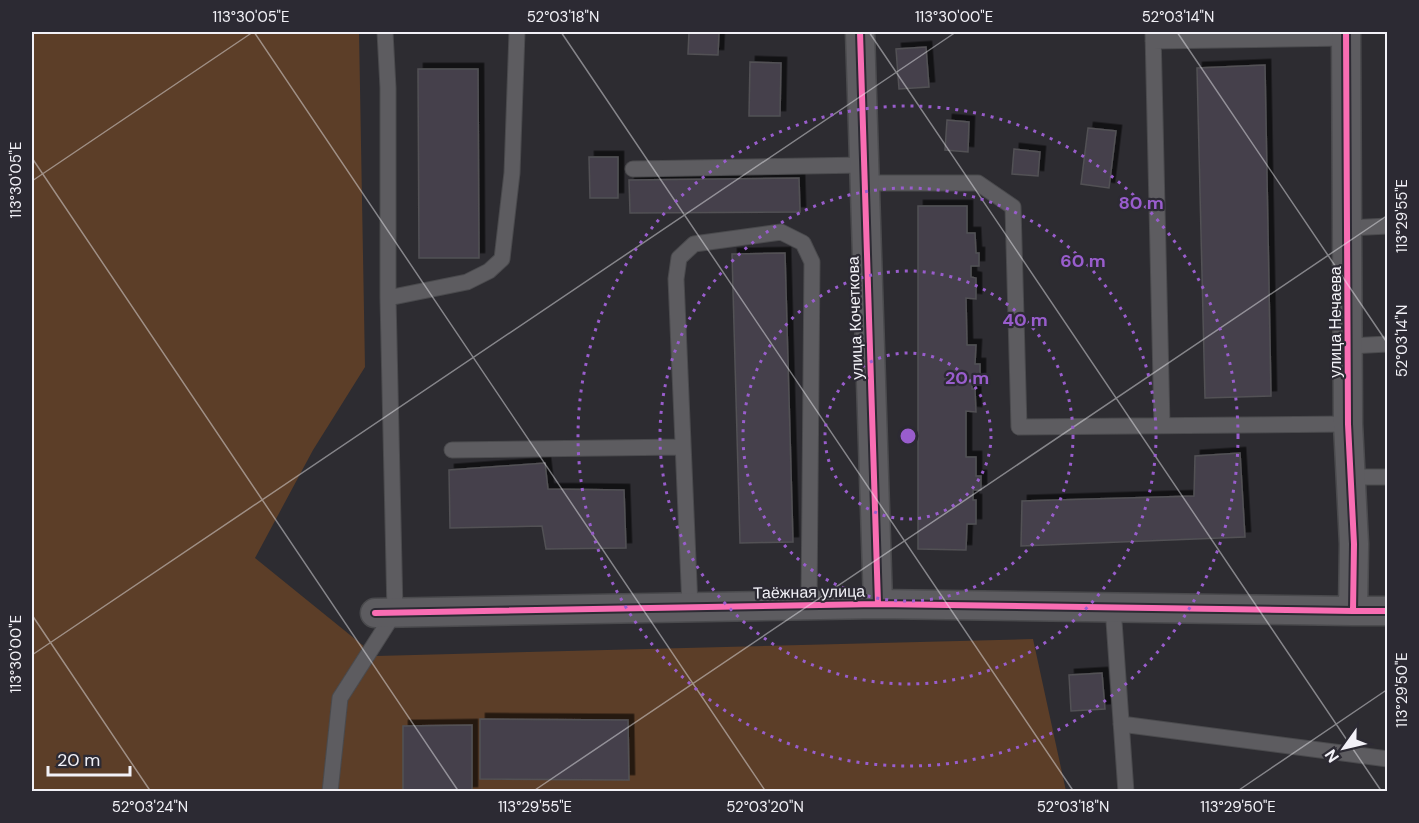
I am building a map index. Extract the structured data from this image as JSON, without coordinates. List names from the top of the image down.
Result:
{
  "streets": {
    "street": ["улица Кочеткова", "улица Нечаева", "Таёжная улица"]
  },
  "crossings": [
    ["улица Кочеткова", "Таёжная улица"],
    ["улица Нечаева", "Таёжная улица"]
  ],
  "scale_bar": "20 m",
  "north": "bottom left",
  "coordinates": [
    "113°30'05\"E",
    "52°03'18\"N",
    "113°30'00\"E",
    "52°03'14\"N",
    "113°29'55\"E",
    "113°29'50\"E",
    "52°03'24\"N",
    "52°03'20\"N"
  ],
  "rings": [
    "80 m",
    "60 m",
    "40 m",
    "20 m"
  ]
}
